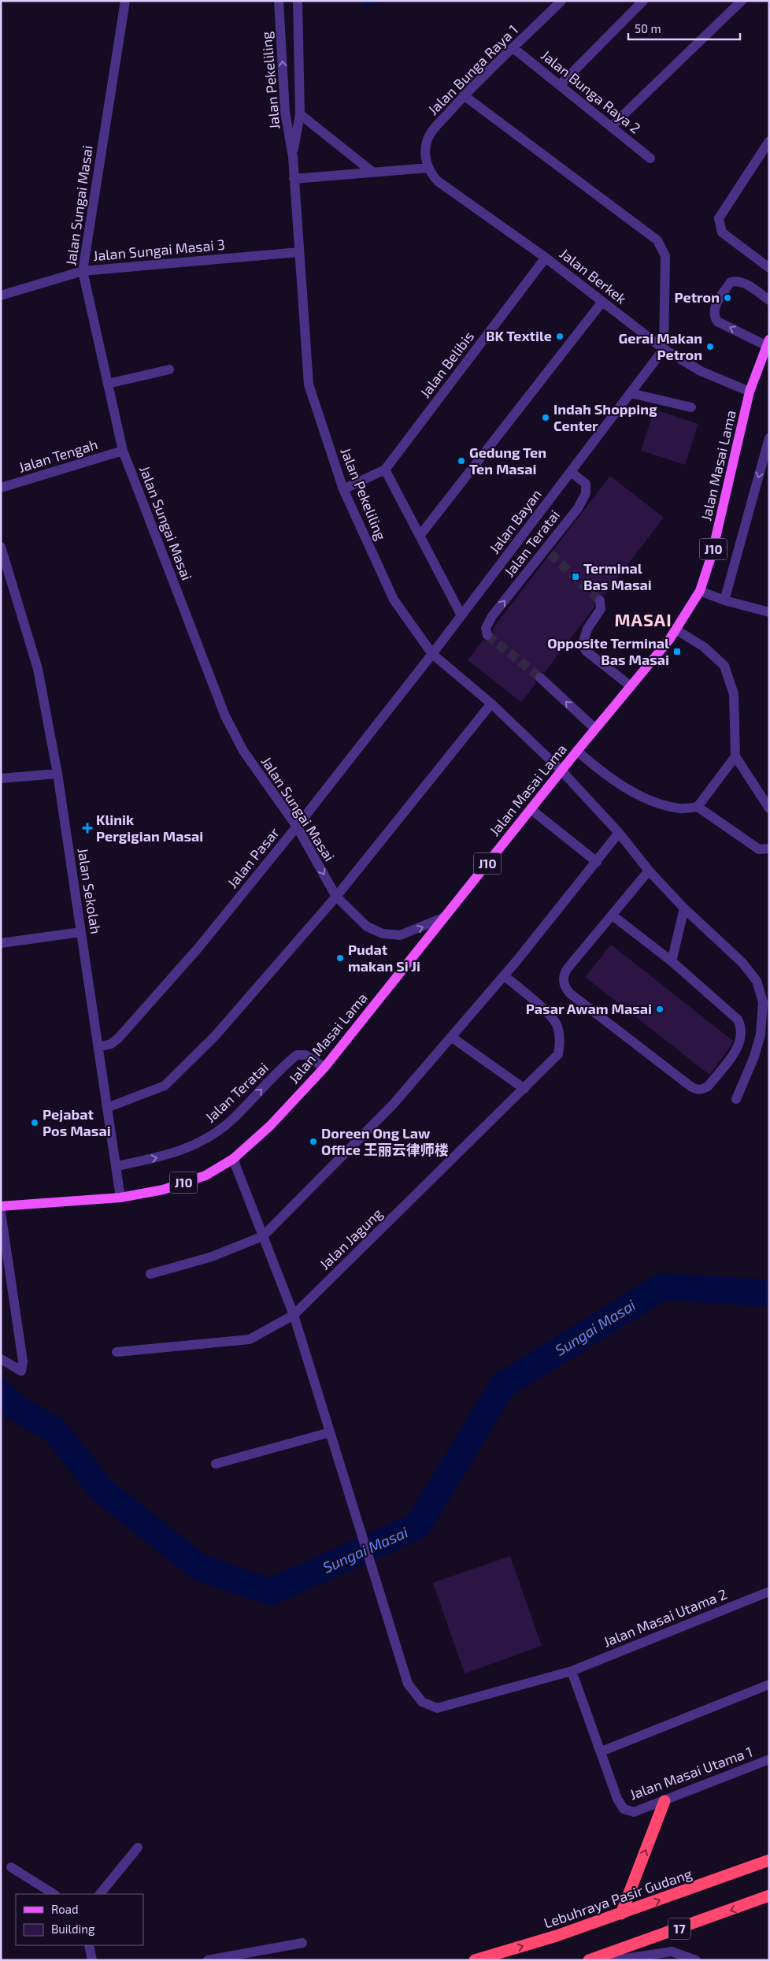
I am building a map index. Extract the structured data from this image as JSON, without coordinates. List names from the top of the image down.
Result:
{
  "streets": {
    "highway": ["Lebuhraya Pasir Gudang", "17"],
    "main road": ["Jalan Masai Lama", "J10"],
    "street": [
      "Jalan Bunga Raya 1",
      "Jalan Pekeliling",
      "Jalan Bunga Raya 2",
      "Jalan Sungai Masai",
      "Jalan Sungai Masai 3",
      "Jalan Berkek",
      "Jalan Belibis",
      "Jalan Tengah",
      "Jalan Bayan",
      "Jalan Teratai",
      "Jalan Pasar",
      "Jalan Sekolah",
      "Jalan Jagung",
      "Jalan Masai Utama 2",
      "Jalan Masai Utama 1"
    ]
  },
  "crossings": [
    ["Jalan Bunga Raya 1", "Jalan Bunga Raya 2"],
    ["Jalan Bunga Raya 1", "Jalan Berkek"],
    ["Jalan Pekeliling", "Jalan Sungai Masai 3"],
    ["Jalan Pekeliling", "Jalan Belibis"],
    ["Jalan Pekeliling", "Jalan Masai Lama"],
    ["Jalan Pekeliling", "Jalan Bayan"],
    ["Jalan Pekeliling", "Jalan Pasar"],
    ["Jalan Sungai Masai", "Jalan Sungai Masai 3"],
    ["Jalan Sungai Masai", "Jalan Tengah"],
    ["Jalan Sungai Masai", "Jalan Masai Lama"],
    ["Jalan Sungai Masai", "Jalan Pasar"],
    ["Jalan Berkek", "Jalan Belibis"],
    ["Jalan Berkek", "Jalan Masai Lama"],
    ["Jalan Berkek", "Jalan Bayan"],
    ["Jalan Masai Lama", "Jalan Teratai"],
    ["Jalan Masai Lama", "Jalan Sekolah"],
    ["Jalan Masai Lama", "Jalan Masai Utama 2"],
    ["Jalan Bayan", "Jalan Teratai"],
    ["Jalan Bayan", "Jalan Pasar"],
    ["Jalan Teratai", "Jalan Sekolah"],
    ["Jalan Pasar", "Jalan Sekolah"],
    ["Jalan Jagung", "Jalan Masai Utama 2"]
  ],
  "districts": ["MASAI"],
  "water": ["Sungai Masai"],
  "places": {
    "other": [
      "Petron",
      "BK Textile",
      "Gerai Makan Petron",
      "Indah Shopping Center",
      "Gedung Ten Ten Masai",
      "Pudat makan Si Ji",
      "Pasar Awam Masai",
      "Pejabat Pos Masai",
      "Doreen Ong Law Office 王丽云律师楼"
    ],
    "transit": ["Terminal Bas Masai", "Opposite Terminal Bas Masai"],
    "health": ["Klinik Pergigian Masai"]
  },
  "legend": ["Road", "Building"],
  "scale_bar": "50 m"
}
